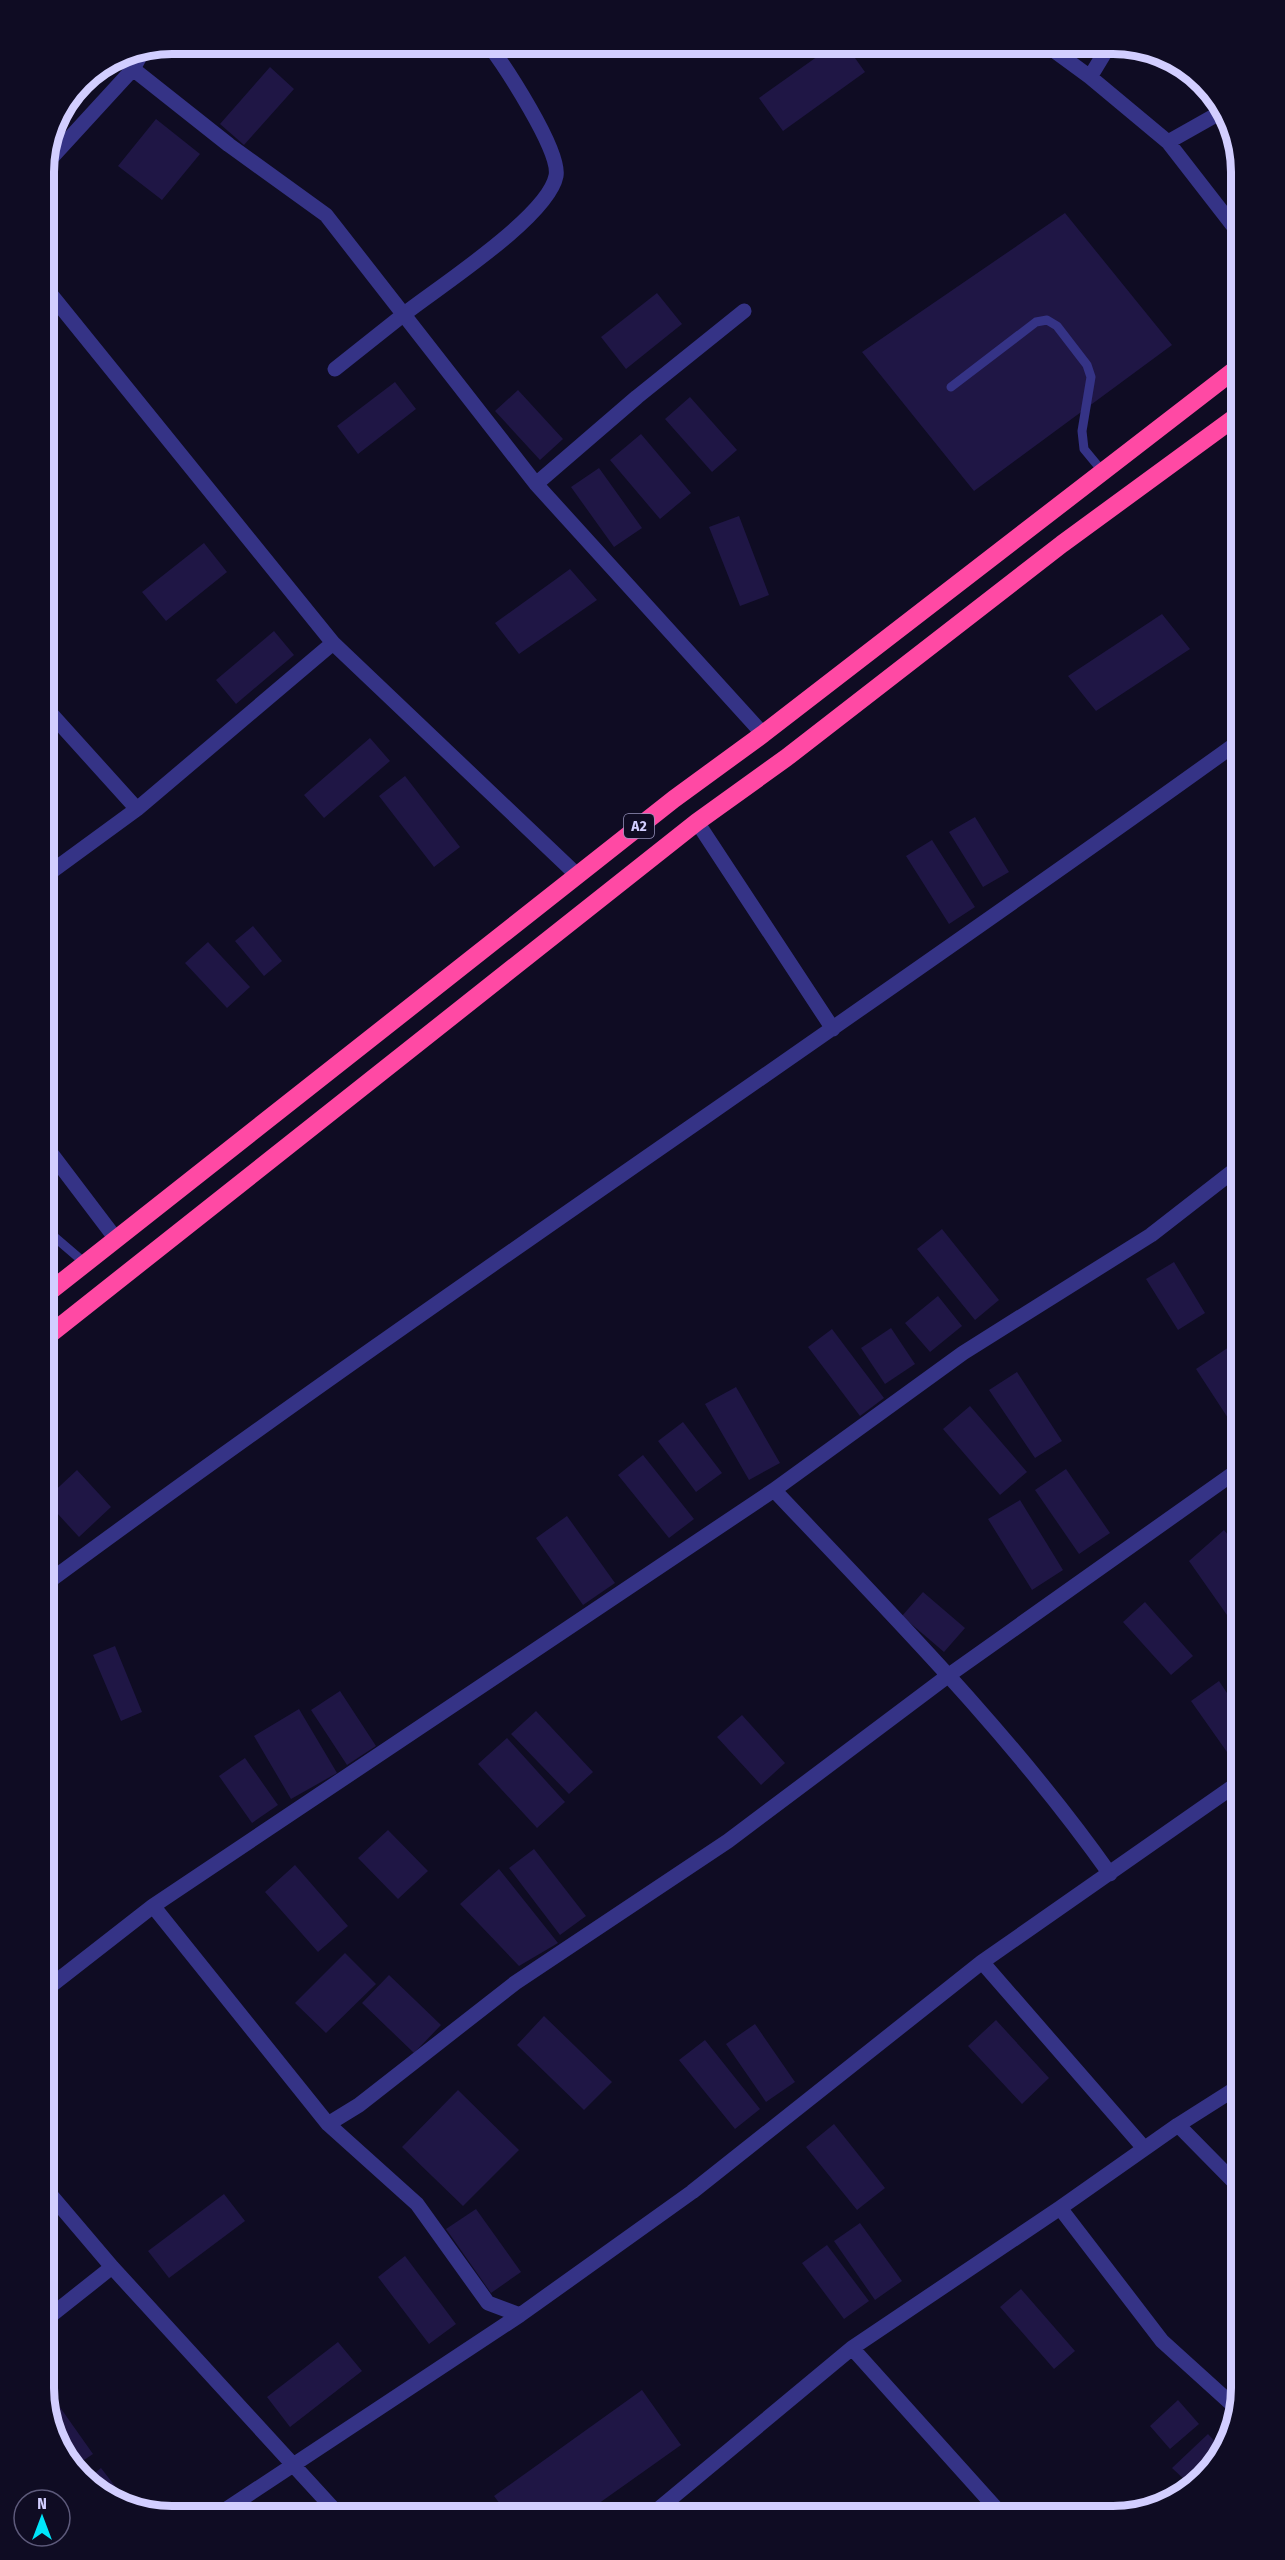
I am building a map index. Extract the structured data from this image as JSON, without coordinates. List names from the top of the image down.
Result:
{
  "streets": {
    "highway": ["A2"]
  },
  "north": "top"
}
